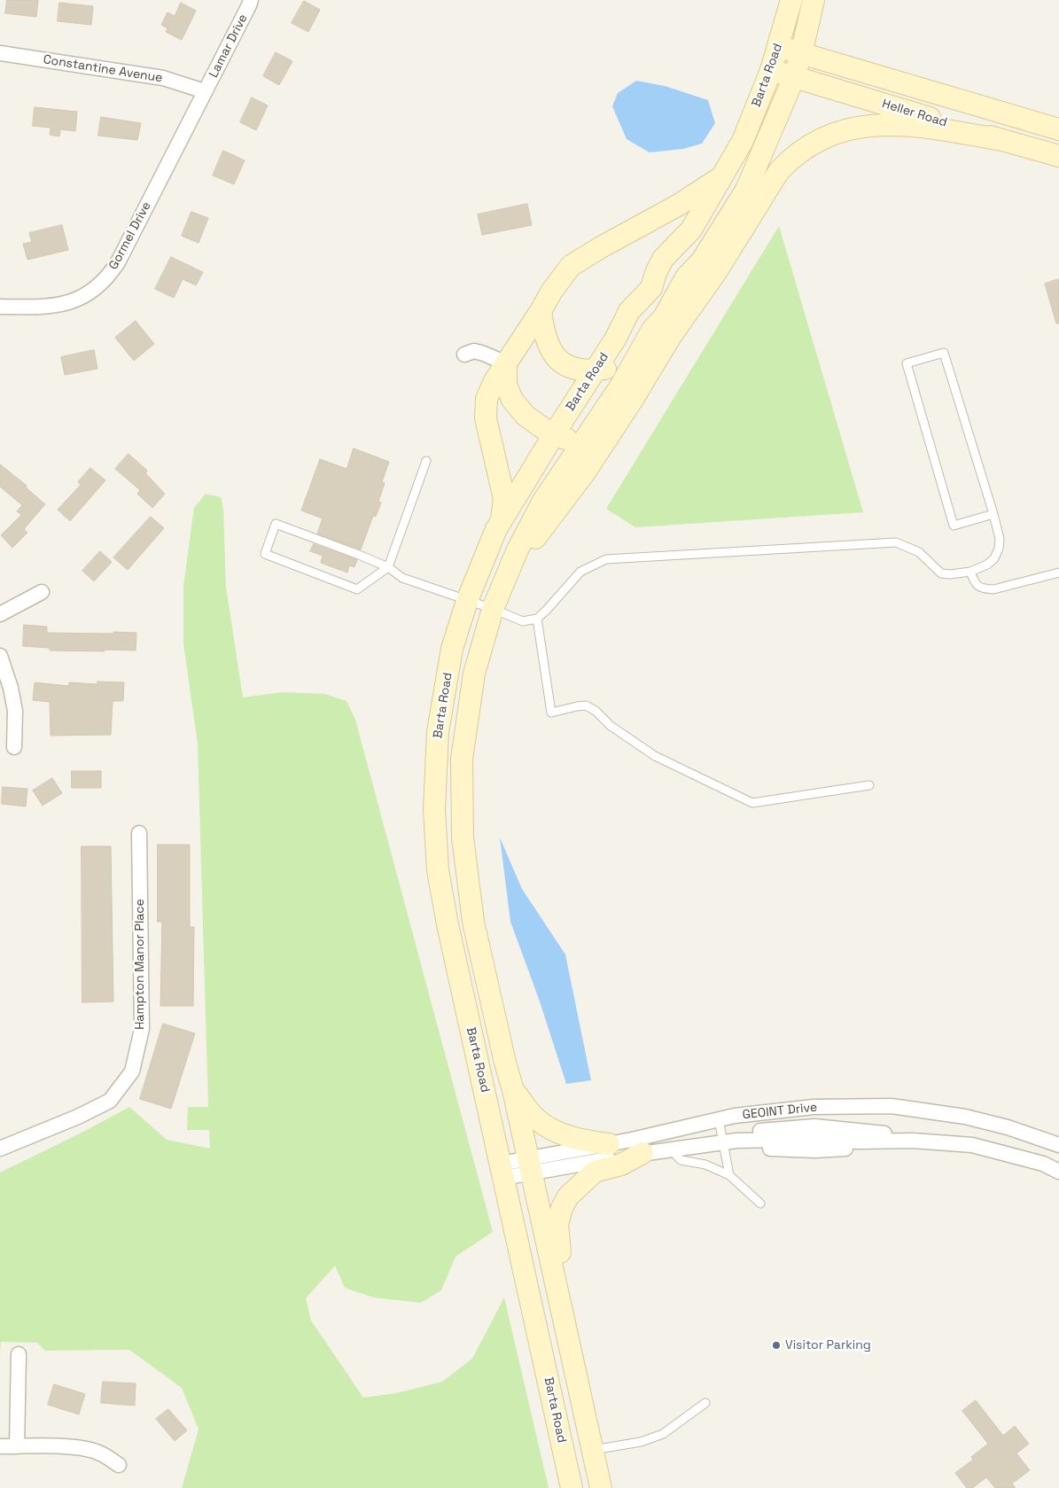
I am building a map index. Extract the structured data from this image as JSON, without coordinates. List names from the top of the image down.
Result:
{
  "streets": {
    "street": [
      "Lamar Drive",
      "Constantine Avenue",
      "Barta Road",
      "Heller Road",
      "Gormel Drive",
      "Hampton Manor Place",
      "GEOINT Drive"
    ]
  },
  "crossings": [
    ["Lamar Drive", "Constantine Avenue"],
    ["Lamar Drive", "Gormel Drive"],
    ["Constantine Avenue", "Gormel Drive"],
    ["Barta Road", "Heller Road"],
    ["Barta Road", "GEOINT Drive"]
  ],
  "places": ["Visitor Parking"]
}
